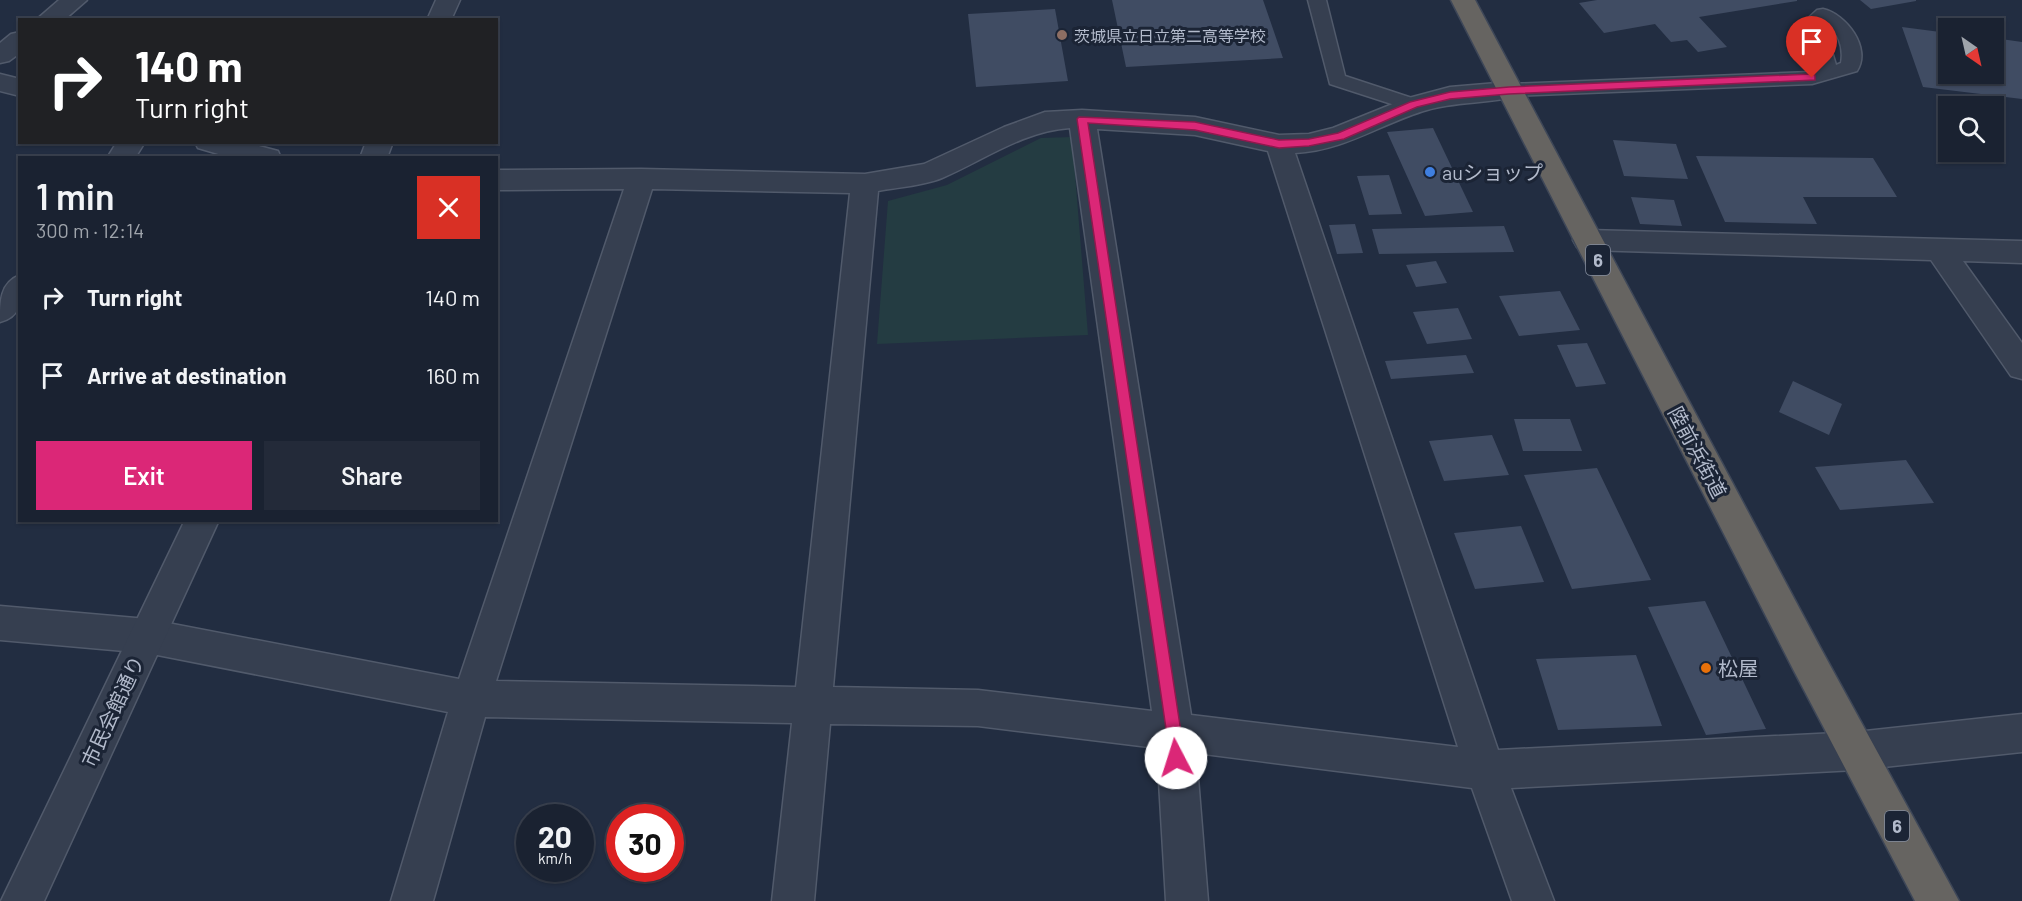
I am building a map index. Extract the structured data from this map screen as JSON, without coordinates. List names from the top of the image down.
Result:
{
  "streets": {
    "highway": ["6", "陸前浜街道"],
    "street": ["市民会館通り"]
  },
  "places": ["茨城県立日立第二高等学校", "auショップ", "松屋"],
  "north": "bottom right",
  "page": {
    "turn": ["140 m", "Turn right"],
    "heading": ["1 min", "300 m · 12:14"],
    "list": [
      {
        "name": "Turn right",
        "value": "140 m"
      },
      {
        "name": "Arrive at destination",
        "value": "160 m"
      }
    ],
    "buttons": ["Exit", "Share"],
    "speed": "20 km/h",
    "limit": "30"
  }
}
